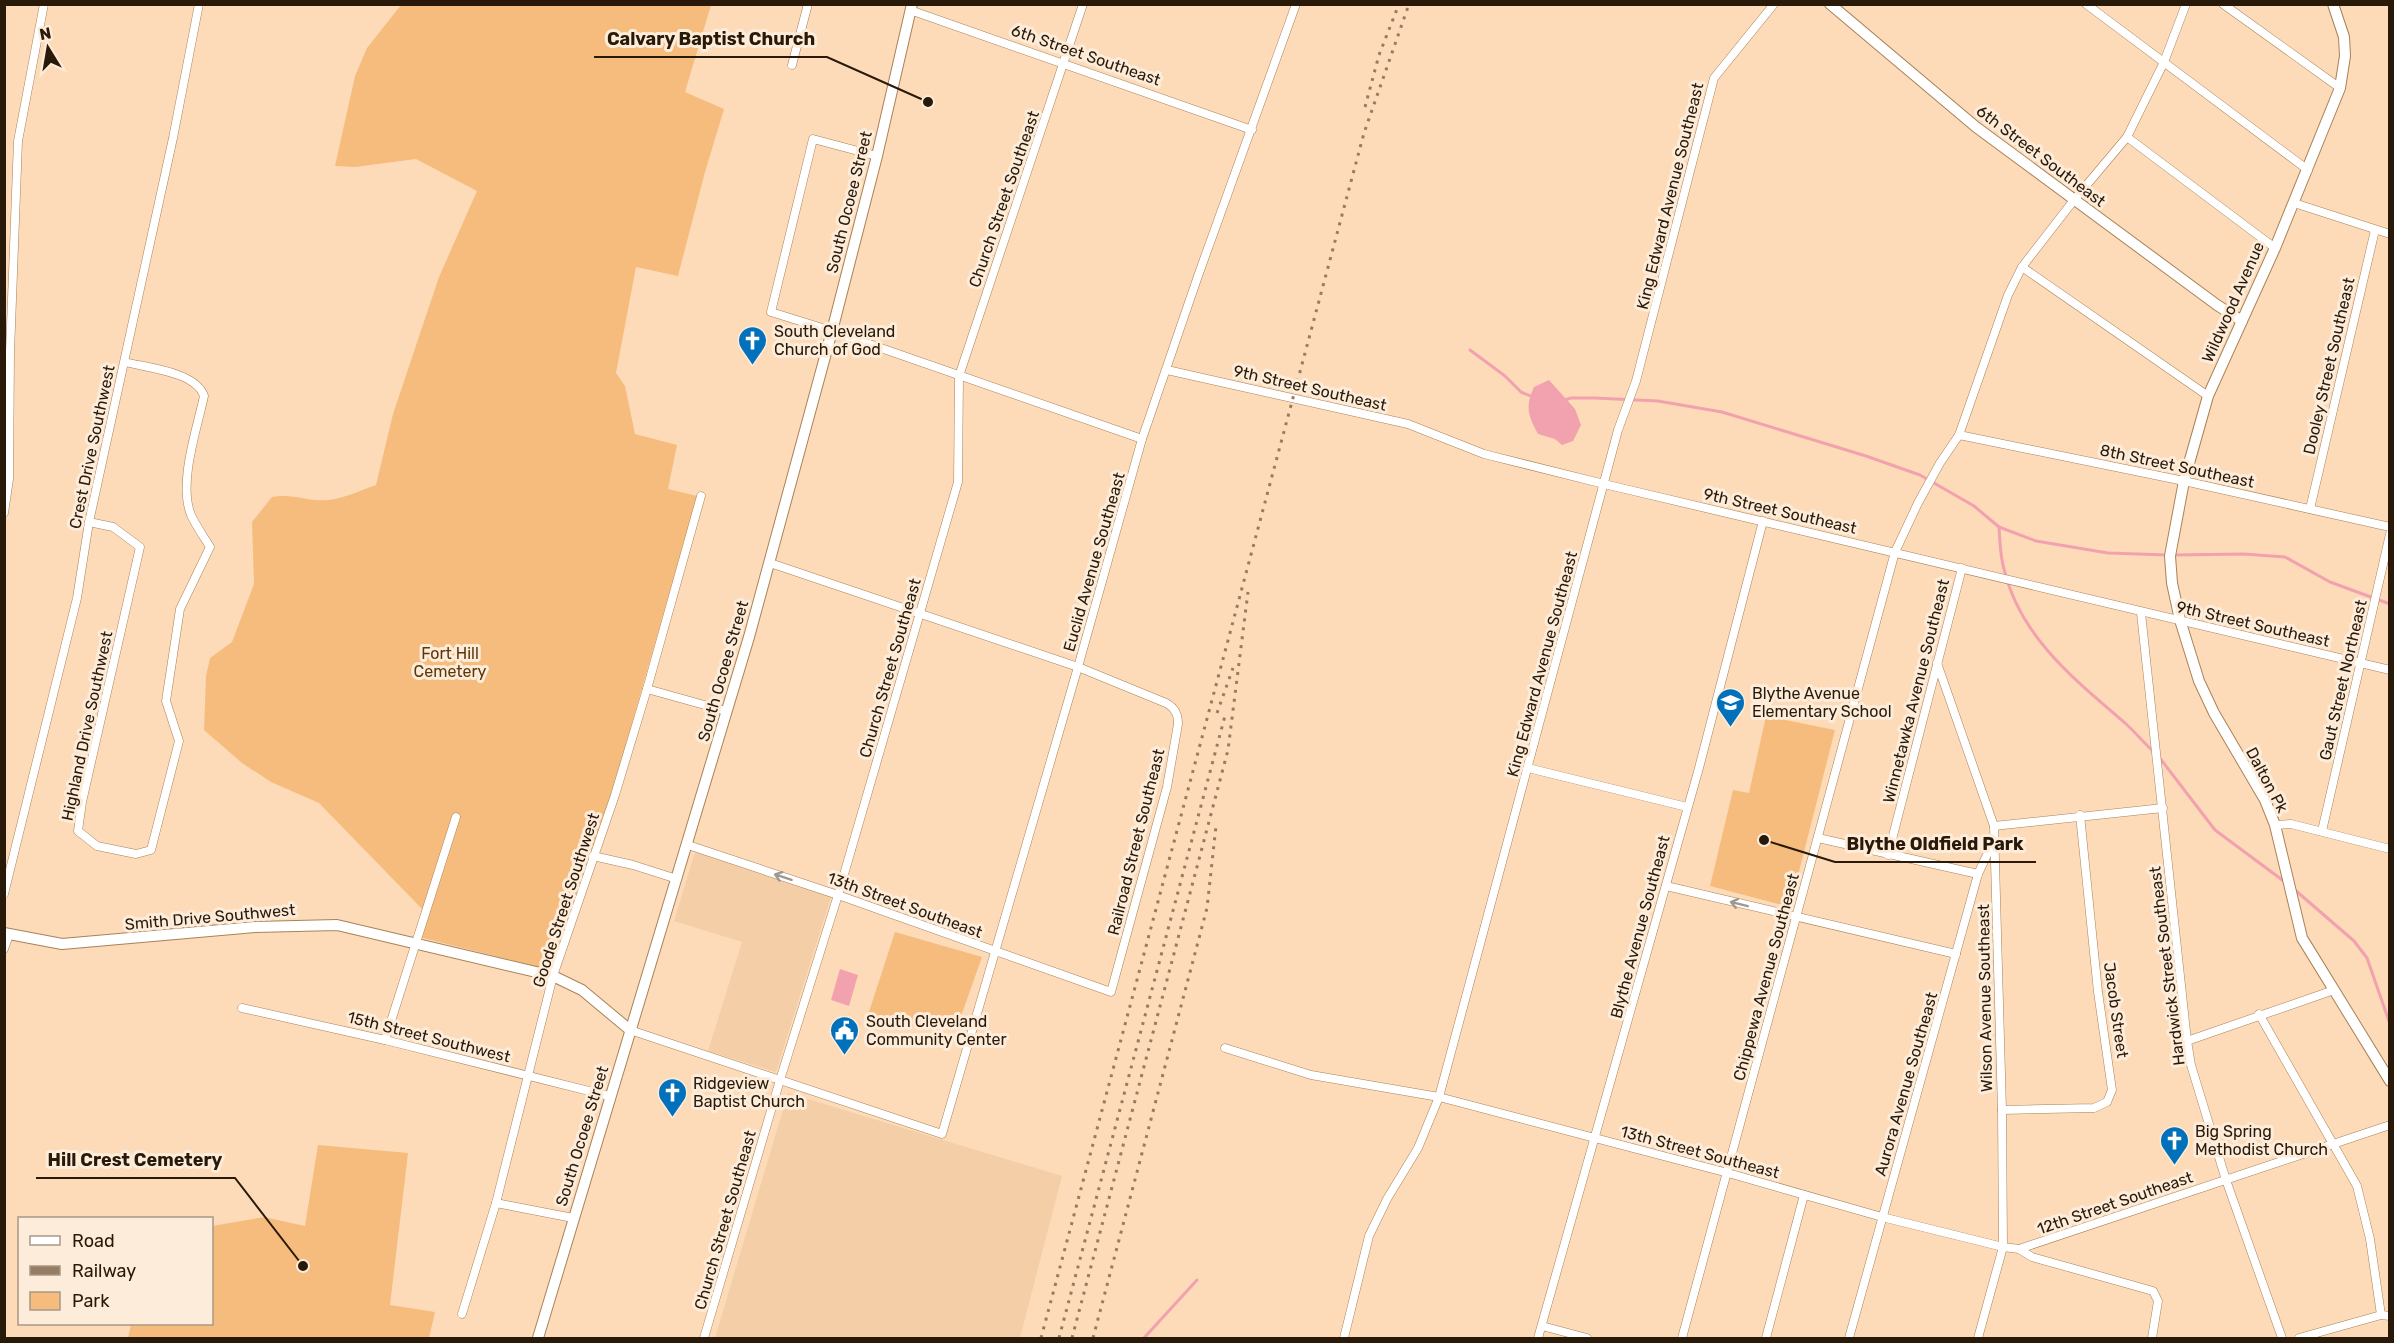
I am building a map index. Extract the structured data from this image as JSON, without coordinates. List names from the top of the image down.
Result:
{
  "streets": {
    "street": [
      "6th Street Southeast",
      "King Edward Avenue Southeast",
      "Church Street Southeast",
      "South Ocoee Street",
      "Wildwood Avenue",
      "Dooley Street Southeast",
      "9th Street Southeast",
      "Crest Drive Southwest",
      "8th Street Southeast",
      "Euclid Avenue Southeast",
      "Gaut Street Northeast",
      "Winnetawka Avenue Southeast",
      "Highland Drive Southwest",
      "Dalton Pk",
      "Railroad Street Southeast",
      "Goode Street Southwest",
      "13th Street Southeast",
      "Smith Drive Southwest",
      "Blythe Avenue Southeast",
      "Hardwick Street Southeast",
      "Chippewa Avenue Southeast",
      "Wilson Avenue Southeast",
      "Jacob Street",
      "15th Street Southwest",
      "Aurora Avenue Southeast",
      "12th Street Southeast"
    ]
  },
  "crossings": [
    ["6th Street Southeast", "Church Street Southeast"],
    ["6th Street Southeast", "South Ocoee Street"],
    ["6th Street Southeast", "Wildwood Avenue"],
    ["6th Street Southeast", "Euclid Avenue Southeast"],
    ["6th Street Southeast", "Chippewa Avenue Southeast"],
    ["King Edward Avenue Southeast", "9th Street Southeast"],
    ["King Edward Avenue Southeast", "13th Street Southeast"],
    ["Church Street Southeast", "Euclid Avenue Southeast"],
    ["Church Street Southeast", "13th Street Southeast"],
    ["South Ocoee Street", "13th Street Southeast"],
    ["South Ocoee Street", "Smith Drive Southwest"],
    ["South Ocoee Street", "15th Street Southwest"],
    ["Wildwood Avenue", "9th Street Southeast"],
    ["Wildwood Avenue", "8th Street Southeast"],
    ["Wildwood Avenue", "Dalton Pk"],
    ["Dooley Street Southeast", "8th Street Southeast"],
    ["9th Street Southeast", "Euclid Avenue Southeast"],
    ["9th Street Southeast", "Gaut Street Northeast"],
    ["9th Street Southeast", "Winnetawka Avenue Southeast"],
    ["9th Street Southeast", "Dalton Pk"],
    ["9th Street Southeast", "Blythe Avenue Southeast"],
    ["9th Street Southeast", "Hardwick Street Southeast"],
    ["9th Street Southeast", "Chippewa Avenue Southeast"],
    ["Crest Drive Southwest", "Highland Drive Southwest"],
    ["8th Street Southeast", "Chippewa Avenue Southeast"],
    ["Euclid Avenue Southeast", "Railroad Street Southeast"],
    ["Euclid Avenue Southeast", "13th Street Southeast"],
    ["Winnetawka Avenue Southeast", "Wilson Avenue Southeast"],
    ["Railroad Street Southeast", "13th Street Southeast"],
    ["Goode Street Southwest", "Smith Drive Southwest"],
    ["Goode Street Southwest", "15th Street Southwest"],
    ["13th Street Southeast", "Blythe Avenue Southeast"],
    ["13th Street Southeast", "Chippewa Avenue Southeast"],
    ["13th Street Southeast", "Wilson Avenue Southeast"],
    ["13th Street Southeast", "Aurora Avenue Southeast"],
    ["13th Street Southeast", "12th Street Southeast"],
    ["Hardwick Street Southeast", "12th Street Southeast"],
    ["Wilson Avenue Southeast", "Jacob Street"],
    ["Wilson Avenue Southeast", "Aurora Avenue Southeast"]
  ],
  "parks": ["Fort Hill Cemetery"],
  "places": {
    "other": ["Calvary Baptist Church", "Blythe Oldfield Park", "Hill Crest Cemetery"],
    "church": ["South Cleveland Church of God", "Ridgeview Baptist Church", "Big Spring Methodist Church"],
    "school or university": ["Blythe Avenue Elementary School"],
    "public building": ["South Cleveland Community Center"]
  },
  "legend": ["Road", "Railway", "Park"],
  "north": "top"
}
